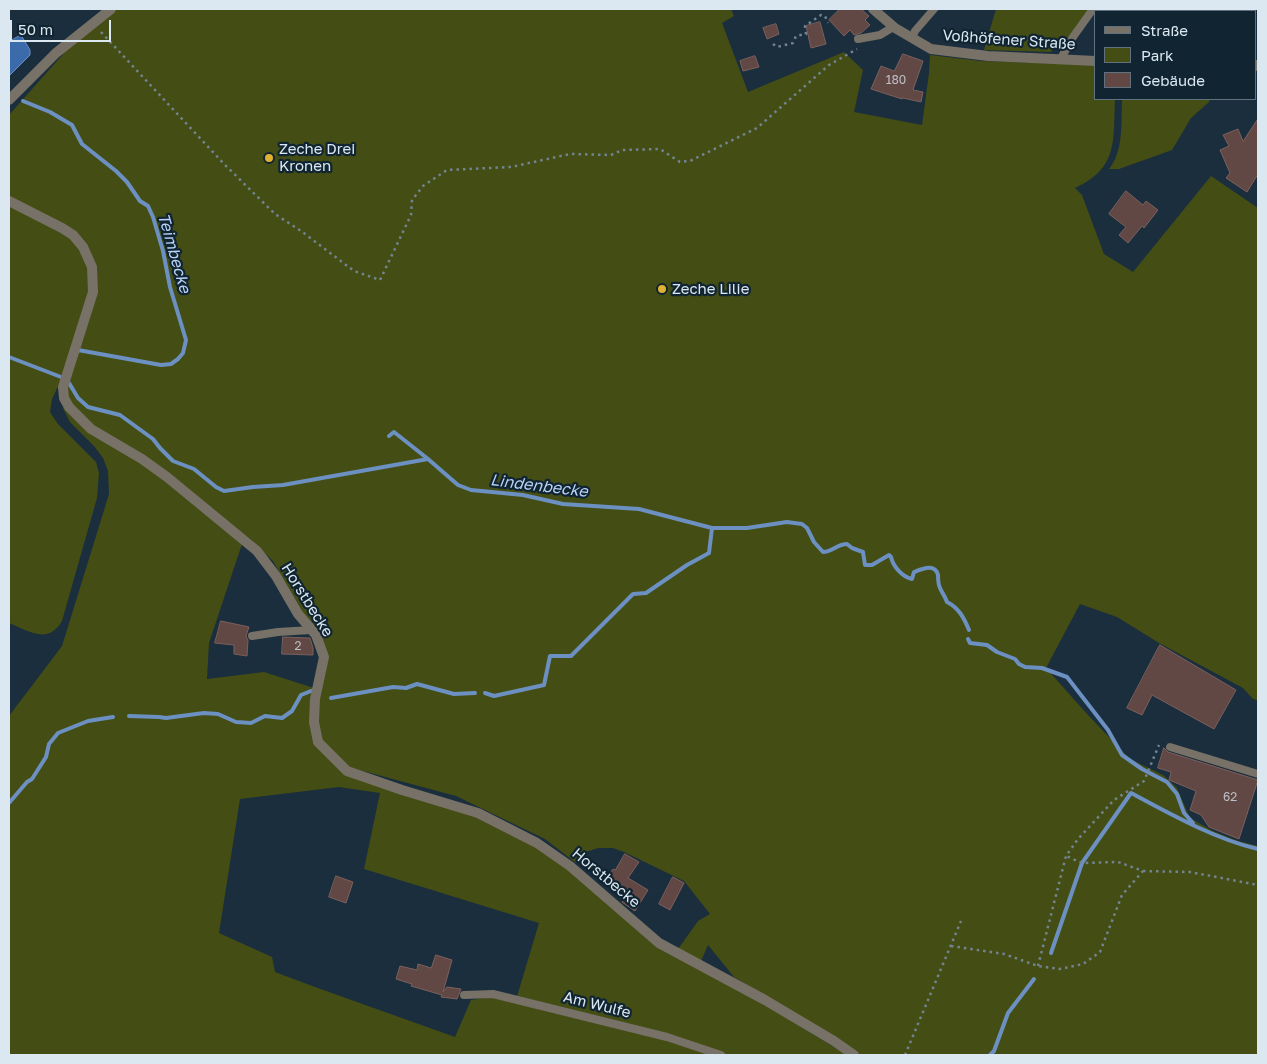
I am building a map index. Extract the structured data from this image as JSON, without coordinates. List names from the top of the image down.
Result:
{
  "streets": {
    "street": ["Voßhöfener Straße", "Horstbecke"],
    "lane": ["Am Wulfe"]
  },
  "water": ["Teimbecke", "Lindenbecke"],
  "places": ["Zeche Drei Kronen", "Zeche Lilie"],
  "house_numbers": ["180", "2", "62"],
  "legend": ["Straße", "Park", "Gebäude"],
  "scale_bar": "50 m"
}
